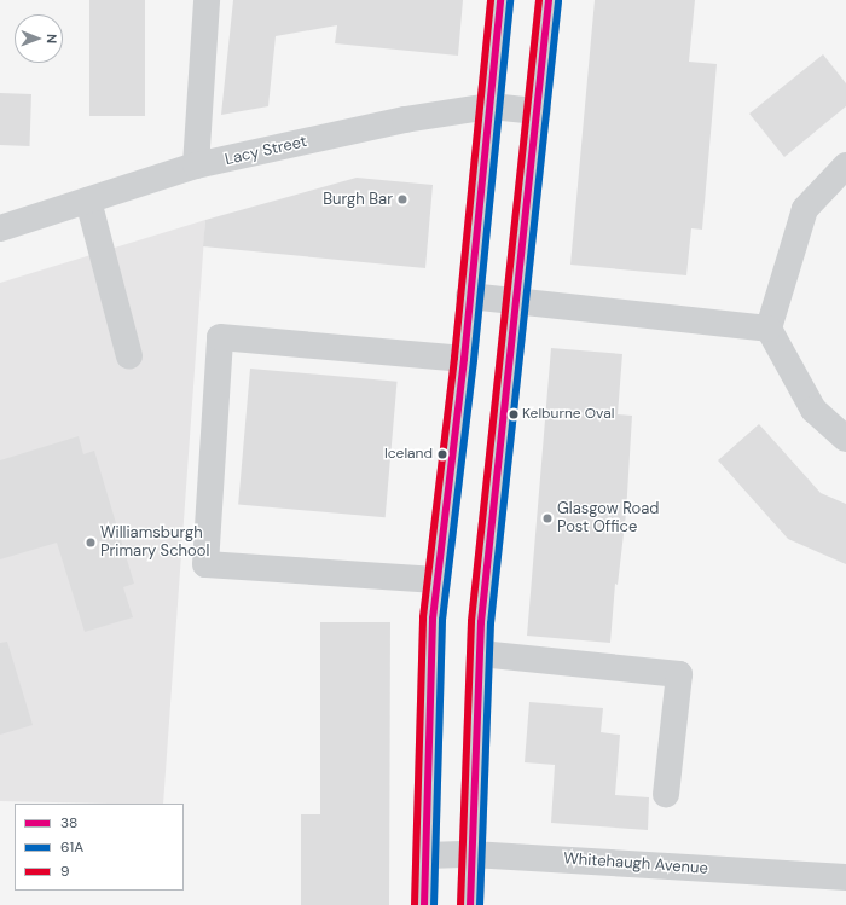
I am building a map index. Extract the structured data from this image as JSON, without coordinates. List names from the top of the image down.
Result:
{
  "streets": {
    "street": ["Lacy Street", "Whitehaugh Avenue"]
  },
  "places": [
    "Burgh Bar",
    "Kelburne Oval",
    "Iceland",
    "Glasgow Road Post Office",
    "Williamsburgh Primary School"
  ],
  "lines": ["transit line 38", "transit line 9", "transit line 61A"],
  "legend": ["38", "61A", "9"],
  "north": "right"
}
